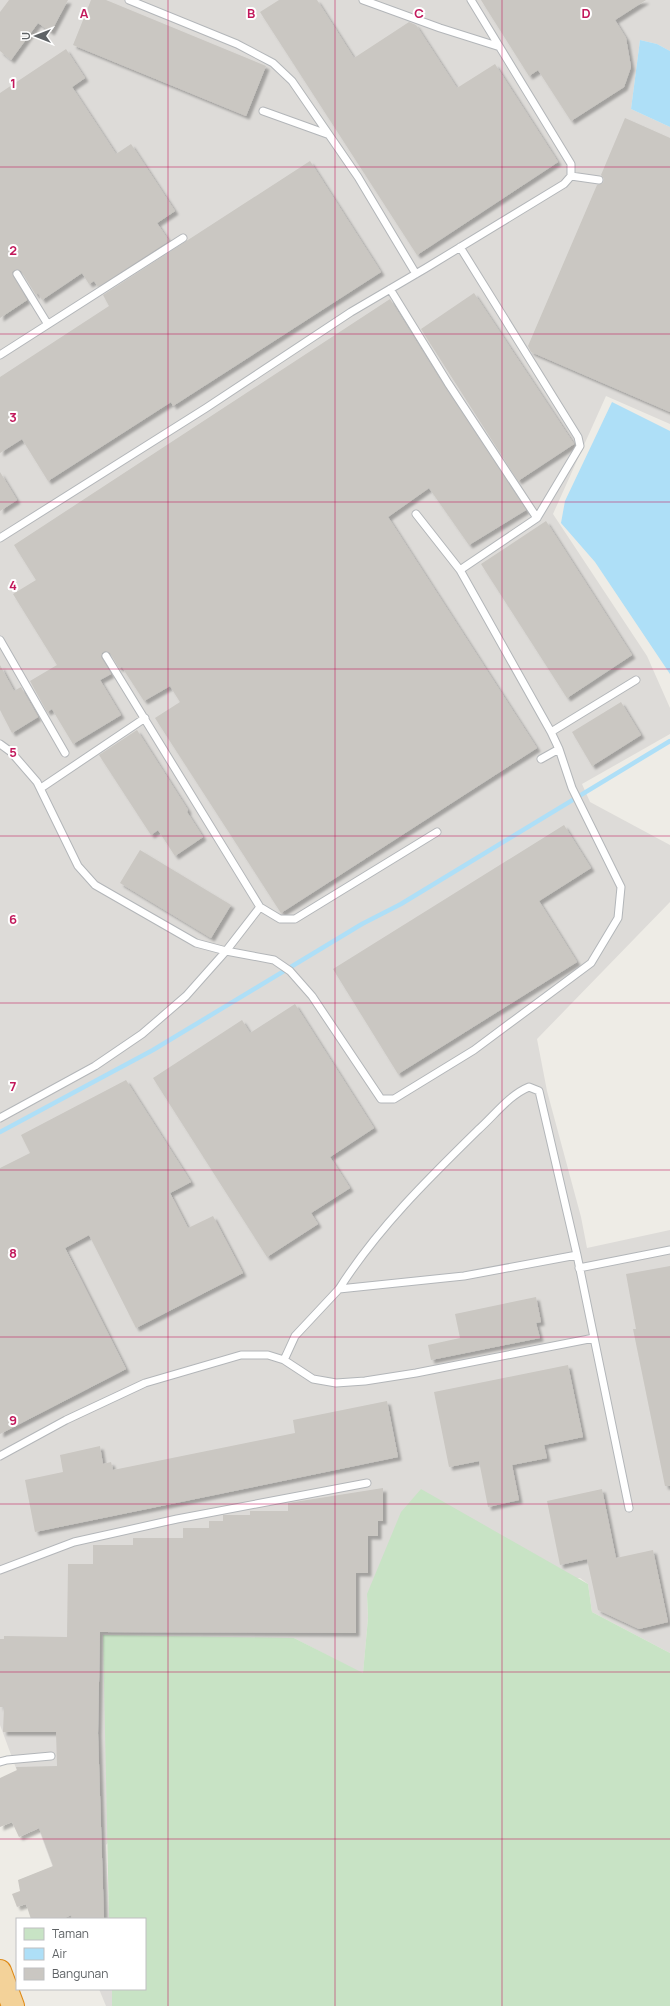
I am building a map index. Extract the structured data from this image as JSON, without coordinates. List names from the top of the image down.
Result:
{
  "legend": ["Taman", "Air", "Bangunan"],
  "north": "left",
  "grid": {
    "columns": [
      "A",
      "B",
      "C",
      "D"
    ],
    "rows": [
      "1",
      "2",
      "3",
      "4",
      "5",
      "6",
      "7",
      "8",
      "9"
    ]
  }
}
